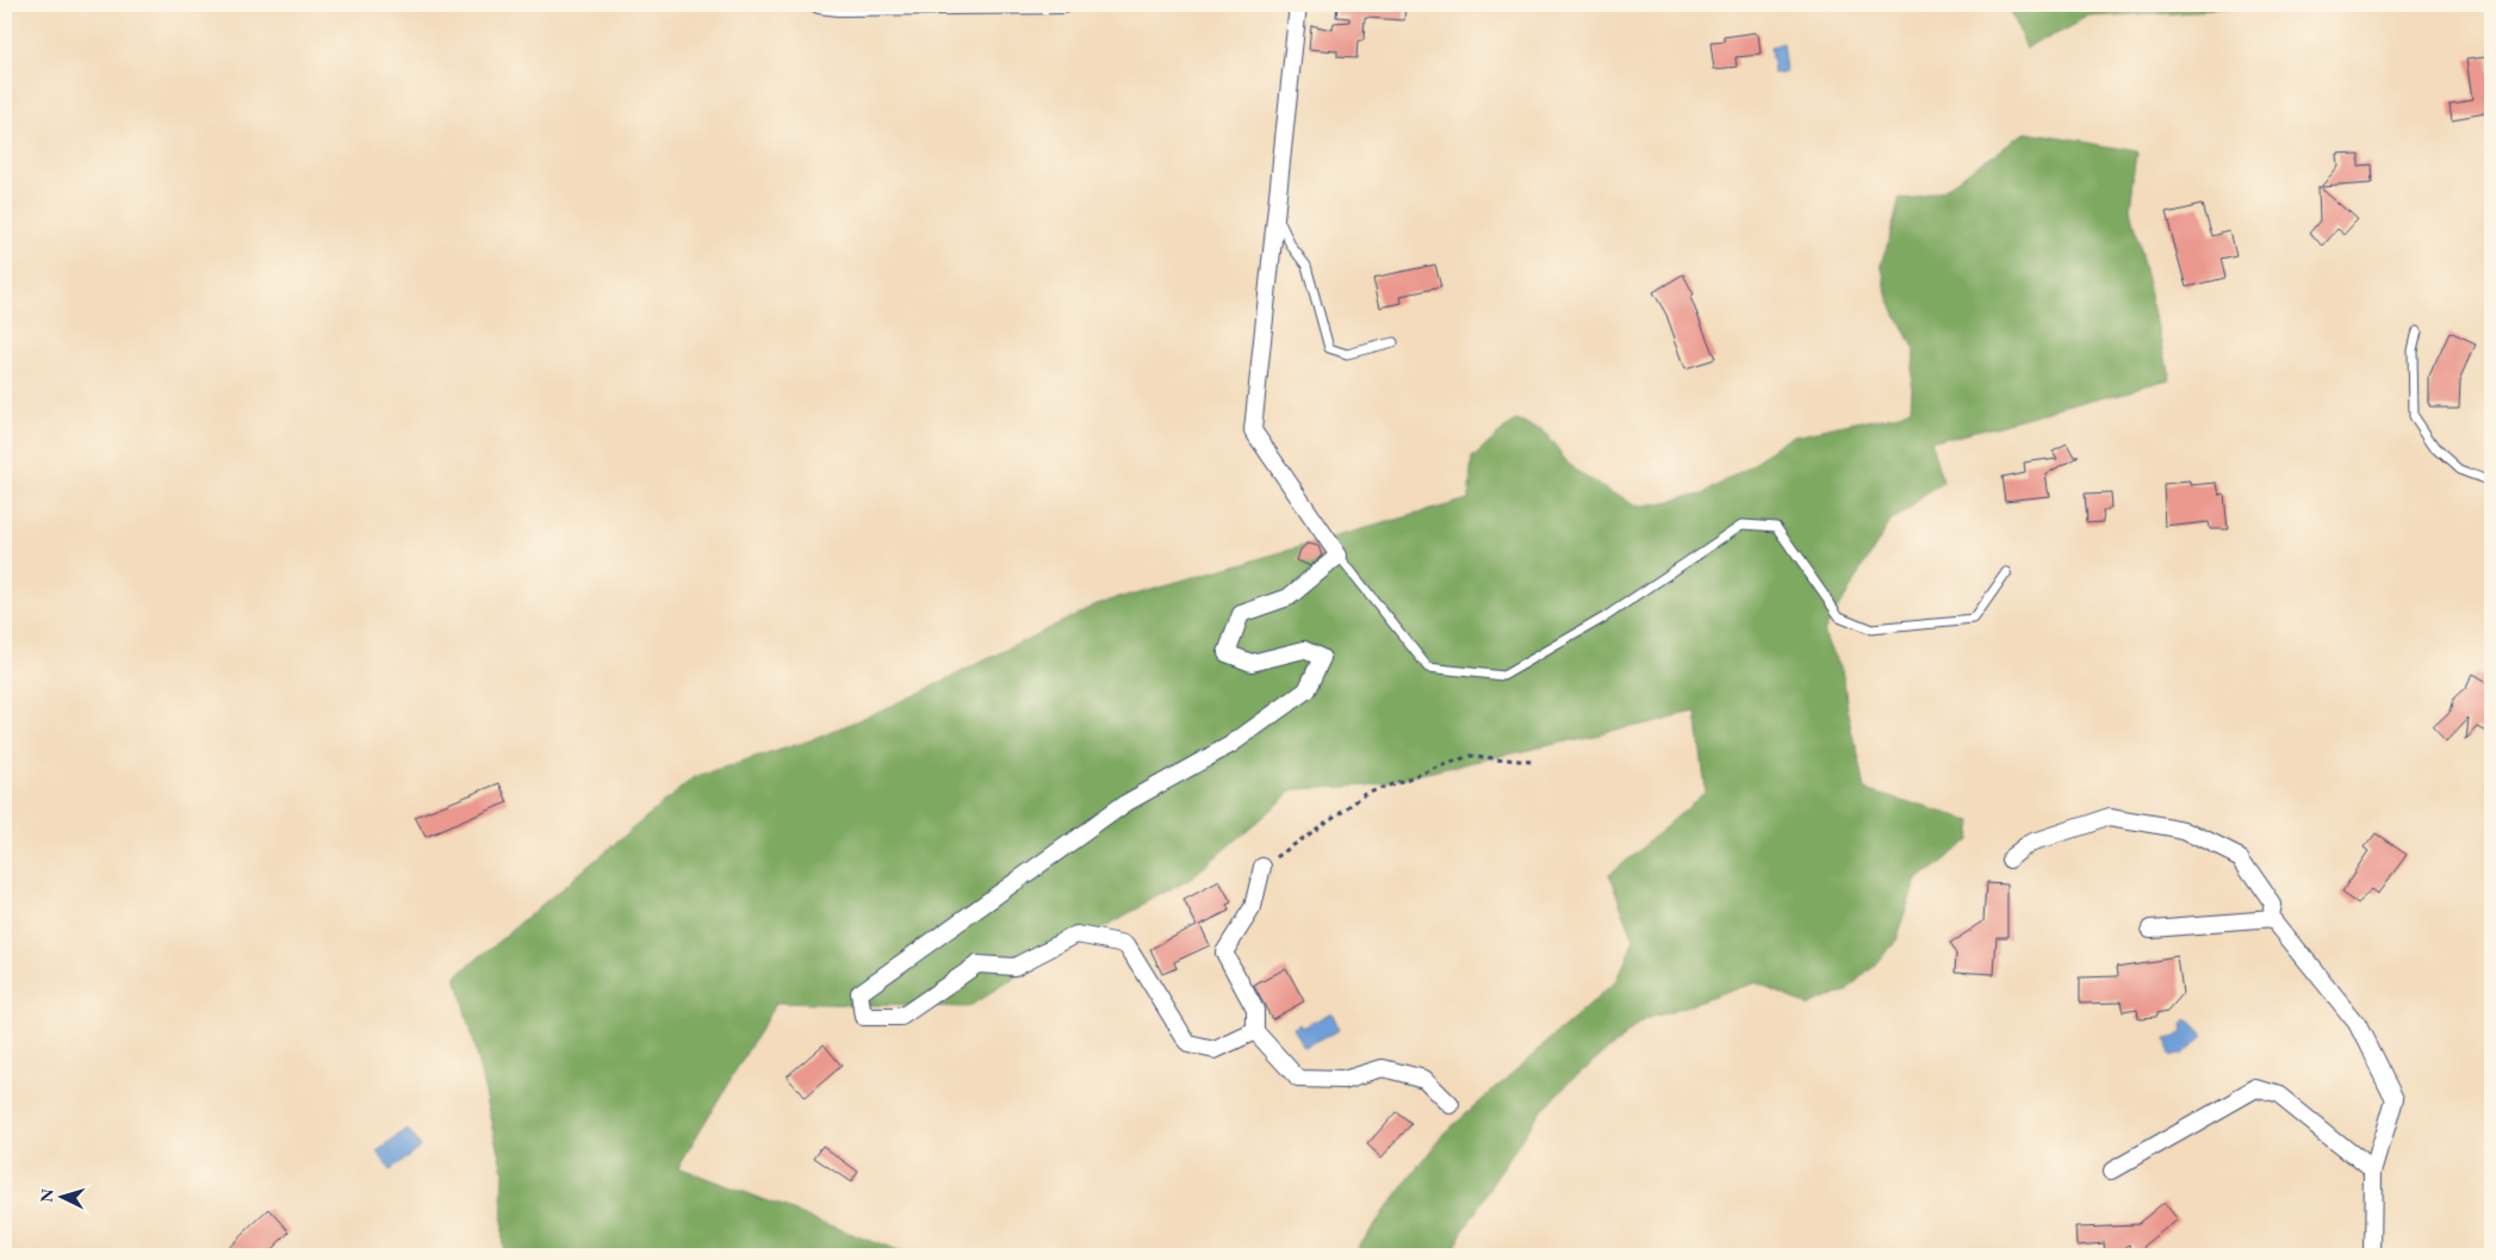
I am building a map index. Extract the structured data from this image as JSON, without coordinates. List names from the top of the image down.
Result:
{
  "north": "left"
}
